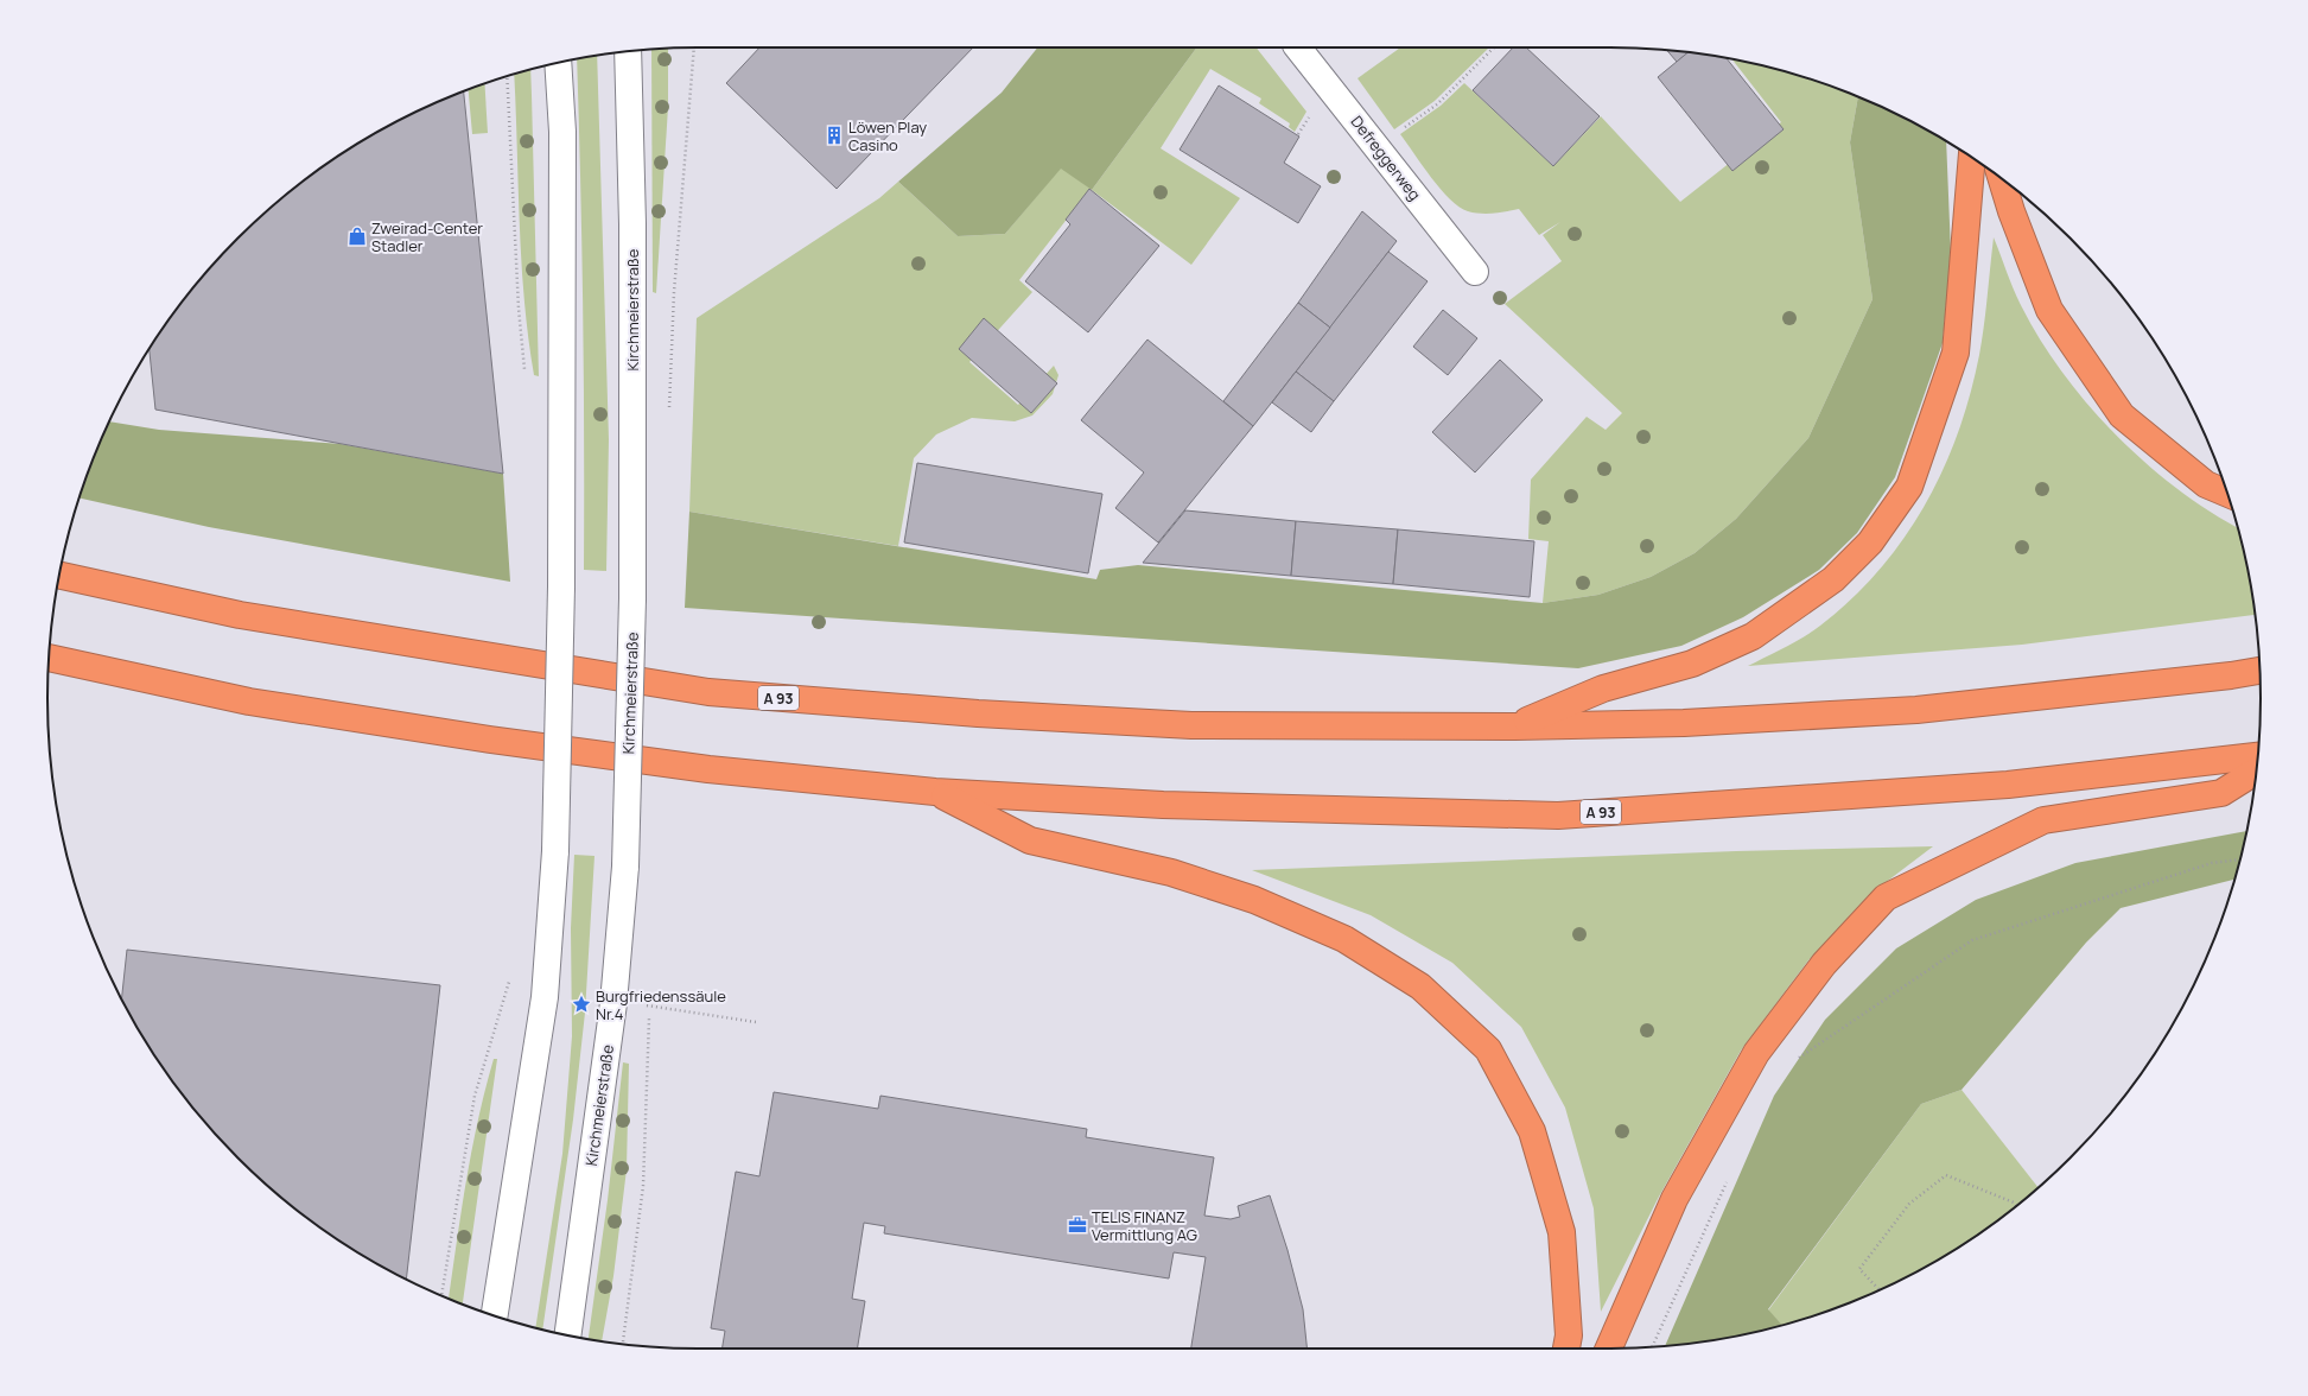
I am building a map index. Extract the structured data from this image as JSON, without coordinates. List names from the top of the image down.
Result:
{
  "streets": {
    "highway": ["A 93"],
    "main road": ["Defreggerweg", "Kirchmeierstraße"]
  },
  "places": {
    "building": ["Löwen Play Casino"],
    "shop": ["Zweirad-Center Stadler"],
    "place": ["Burgfriedenssäule Nr.4"],
    "office": ["TELIS FINANZ Vermittlung AG"]
  }
}
